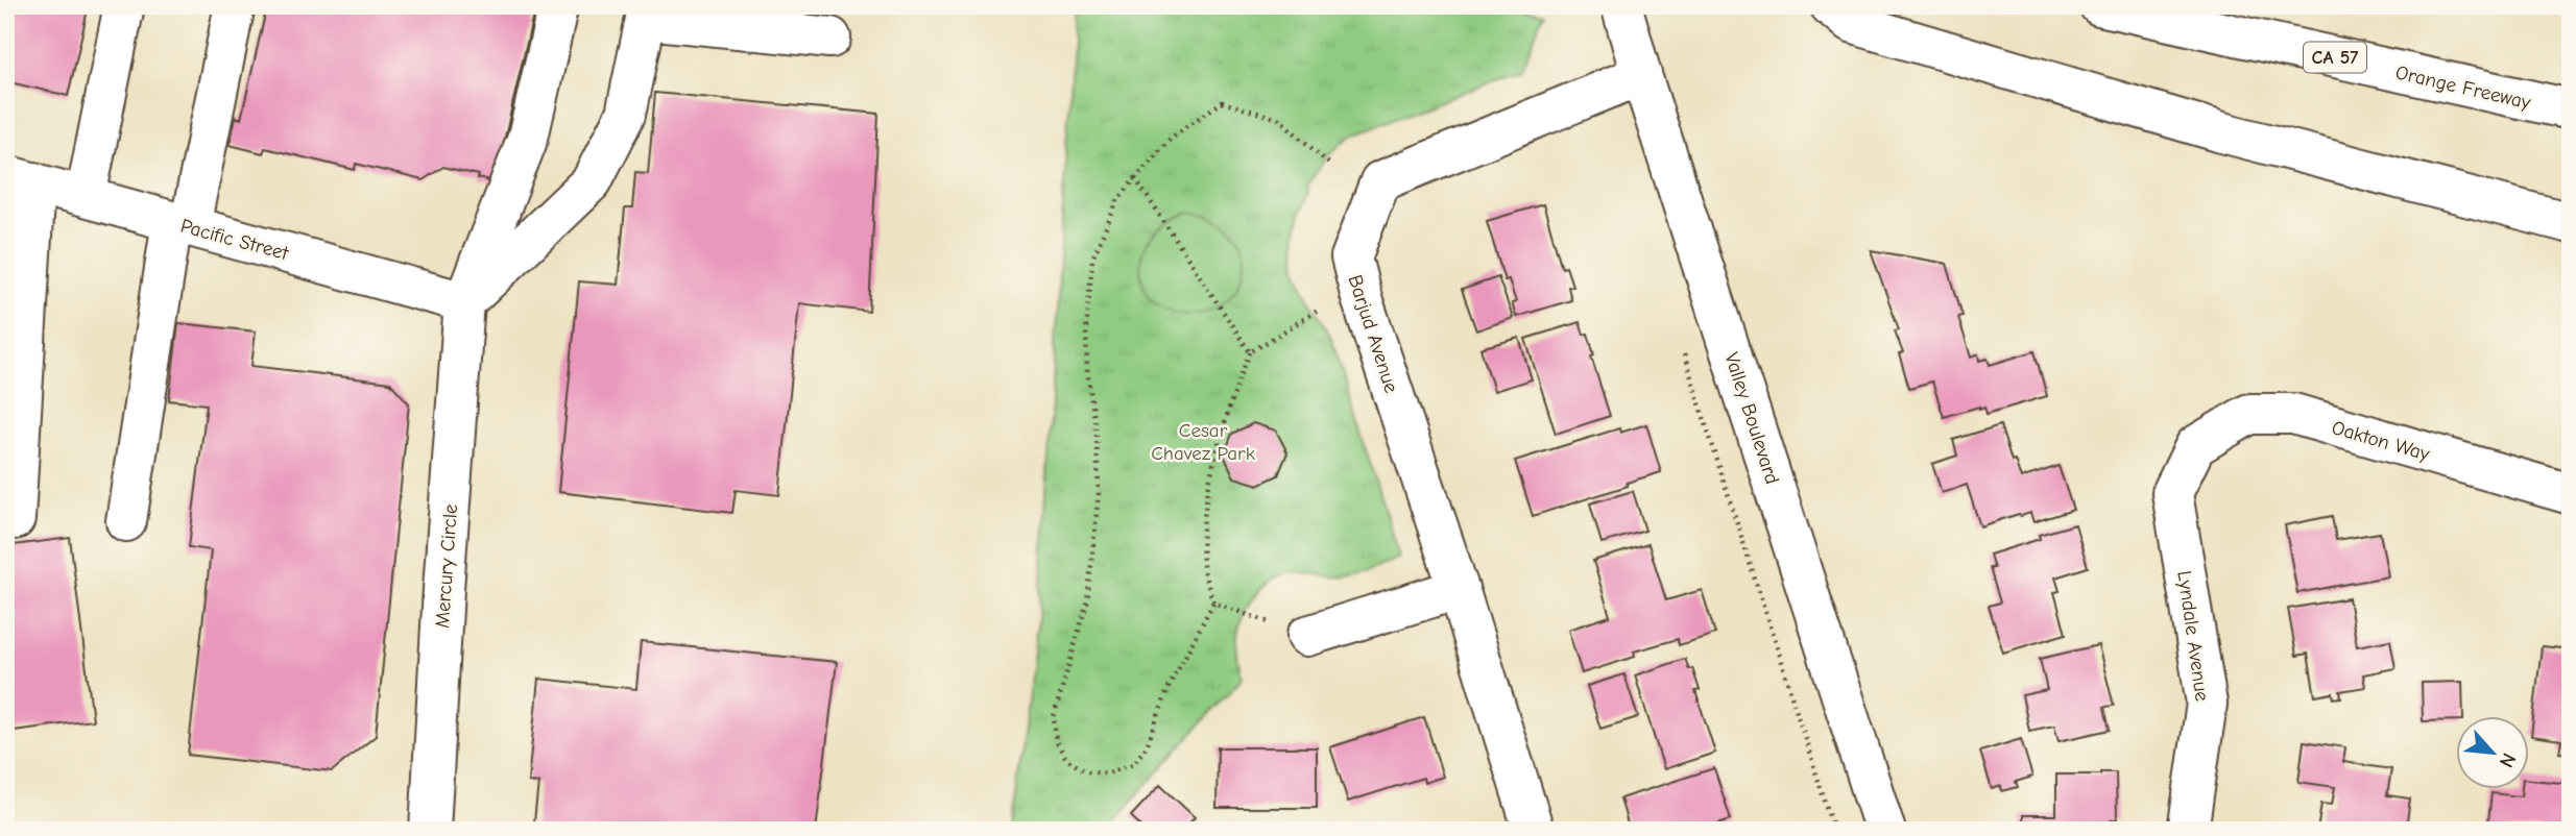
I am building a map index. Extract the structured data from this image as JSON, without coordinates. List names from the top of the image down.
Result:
{
  "streets": {
    "main road": [
      "CA 57",
      "Orange Freeway",
      "Pacific Street",
      "Barjud Avenue",
      "Valley Boulevard",
      "Oakton Way",
      "Mercury Circle",
      "Lyndale Avenue"
    ]
  },
  "crossings": [
    ["Pacific Street", "Mercury Circle"],
    ["Barjud Avenue", "Valley Boulevard"],
    ["Oakton Way", "Lyndale Avenue"]
  ],
  "parks": ["Cesar Chavez Park"],
  "north": "bottom right"
}
